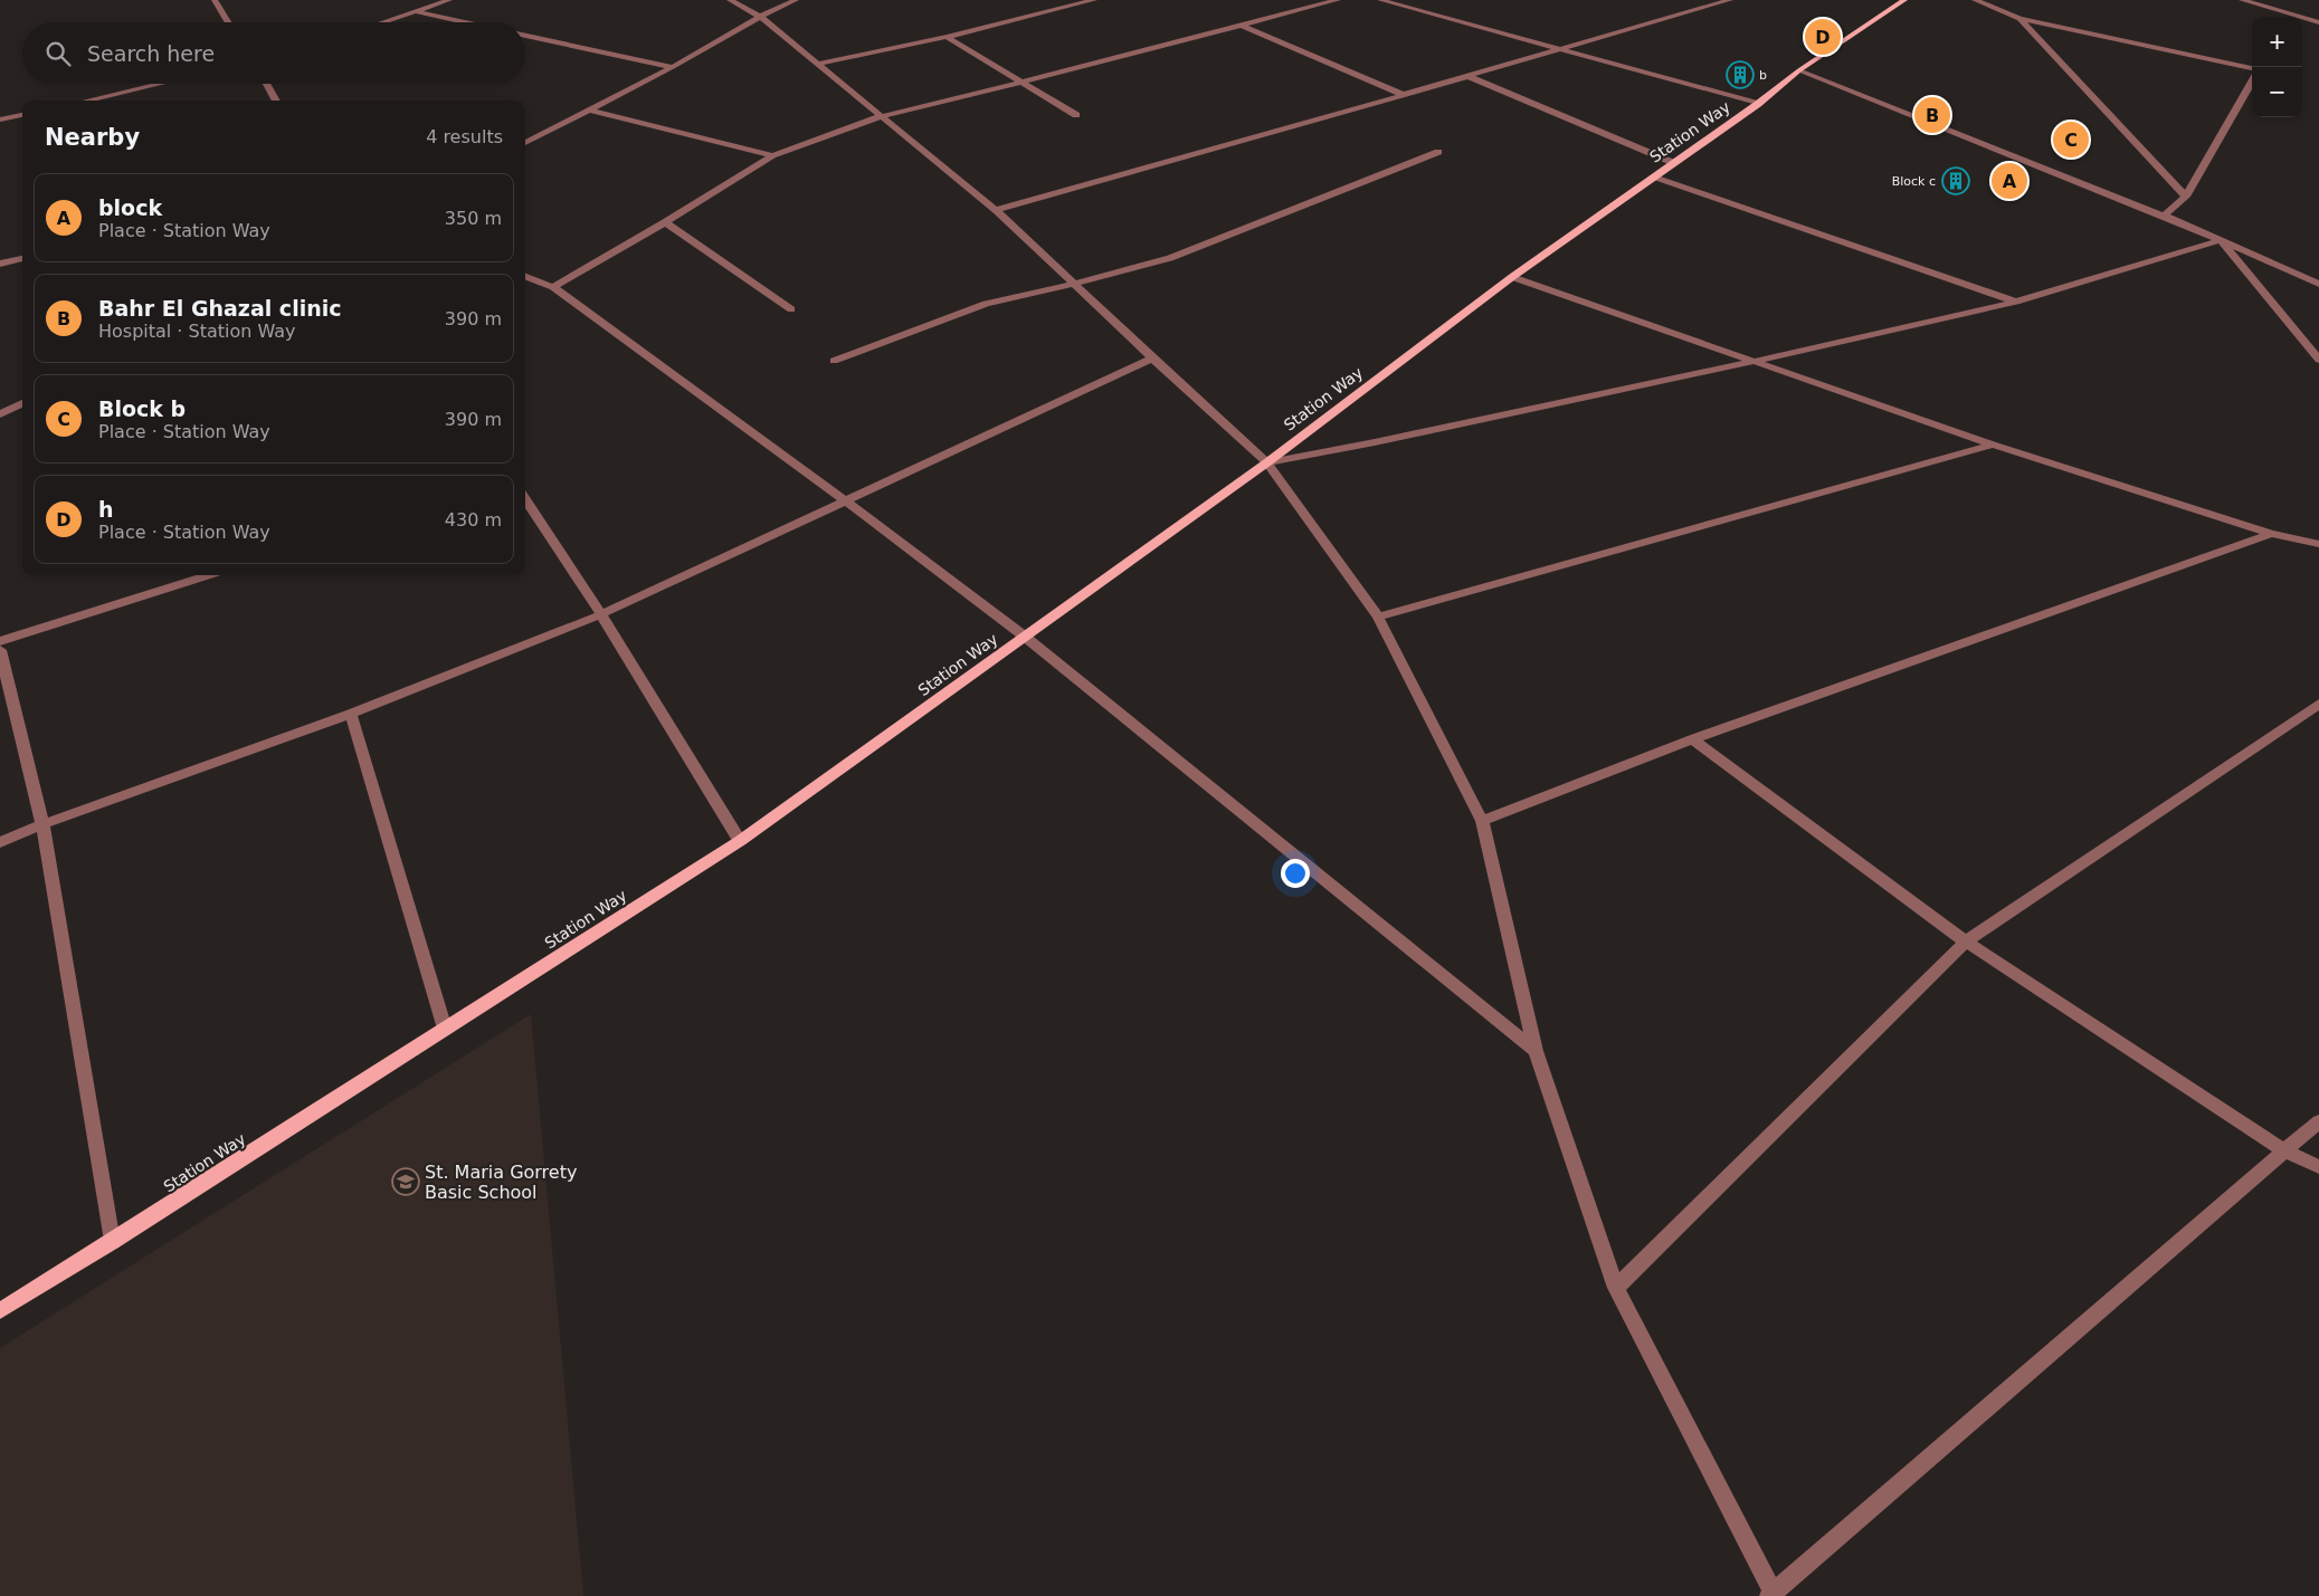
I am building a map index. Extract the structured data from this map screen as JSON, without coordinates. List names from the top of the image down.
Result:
{
  "streets": {
    "main road": ["Station Way"]
  },
  "places": {
    "building": ["b", "Block c"],
    "school or university": ["St. Maria Gorrety Basic School"]
  },
  "page": {
    "map_buttons": ["+", "−"],
    "pins": [
      "D",
      "B",
      "C",
      "A"
    ],
    "search": "Search here",
    "heading": ["Nearby", "4 results"],
    "list": [
      {
        "mark": "A",
        "name": "block",
        "note": "Place · Station Way",
        "value": "350 m"
      },
      {
        "mark": "B",
        "name": "Bahr El Ghazal clinic",
        "note": "Hospital · Station Way",
        "value": "390 m"
      },
      {
        "mark": "C",
        "name": "Block b",
        "note": "Place · Station Way",
        "value": "390 m"
      },
      {
        "mark": "D",
        "name": "h",
        "note": "Place · Station Way",
        "value": "430 m"
      }
    ]
  }
}
